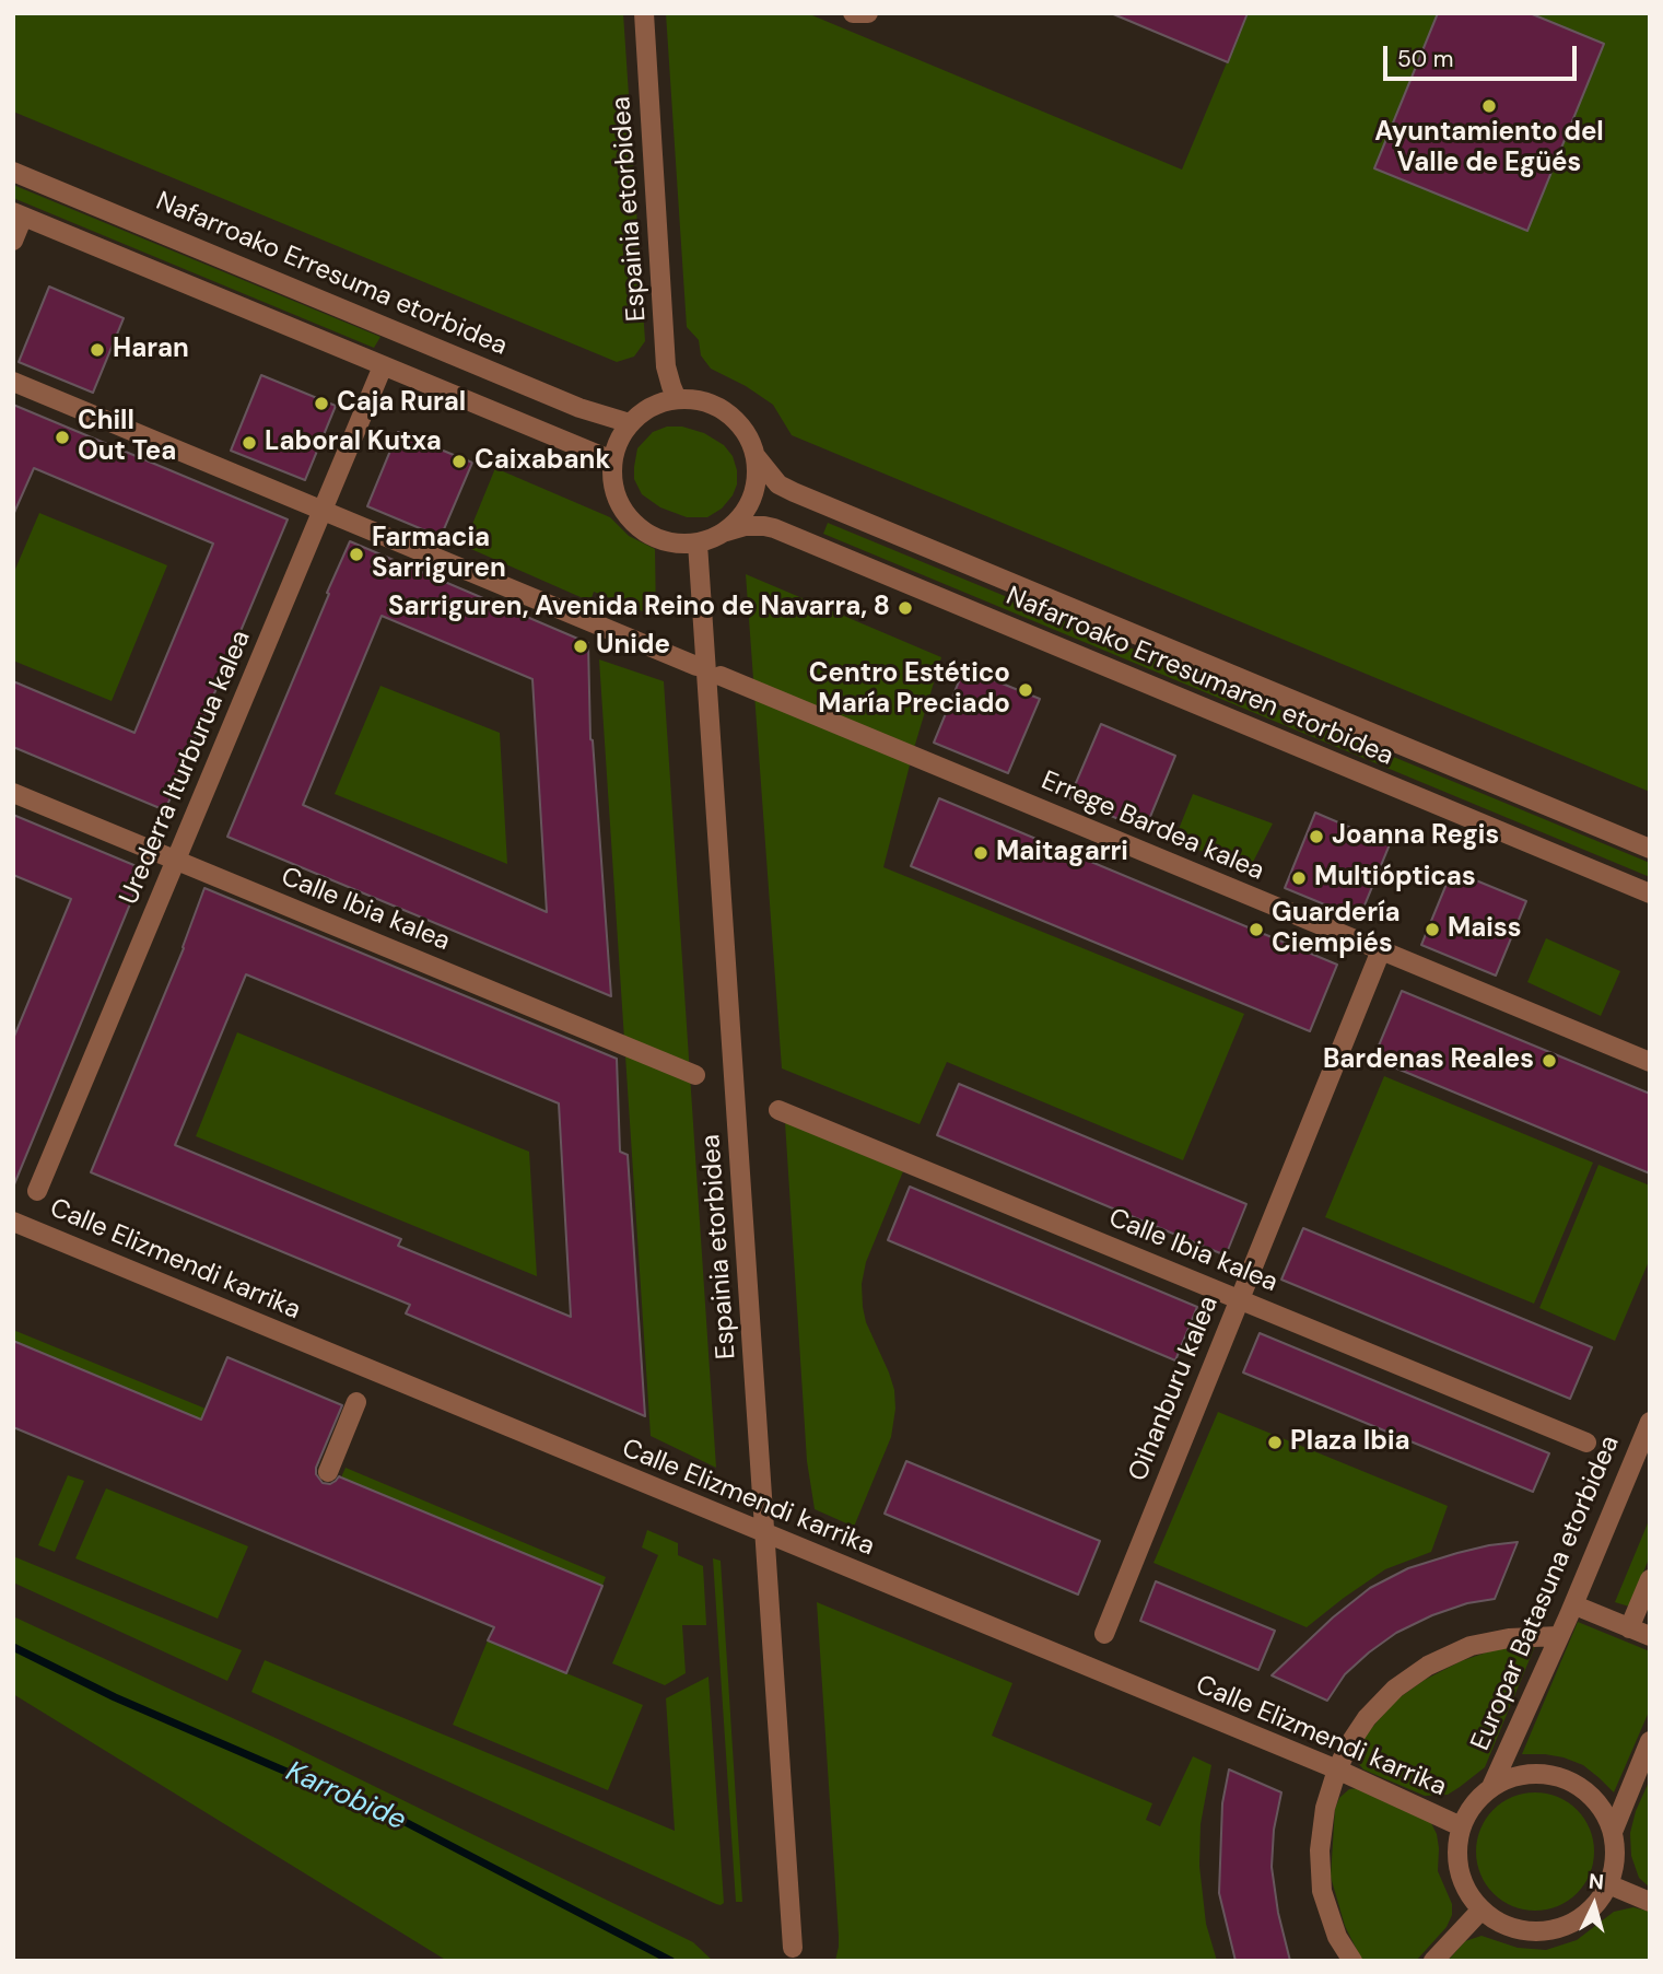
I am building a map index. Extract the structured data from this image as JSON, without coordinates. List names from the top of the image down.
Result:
{
  "streets": {
    "street": [
      "Espainia etorbidea",
      "Nafarroako Erresuma etorbidea",
      "Nafarroako Erresumaren etorbidea",
      "Urederra Iturburua kalea",
      "Errege Bardea kalea",
      "Calle Ibia kalea",
      "Calle Elizmendi karrika",
      "Oihanburu kalea",
      "Europar Batasuna etorbidea"
    ]
  },
  "crossings": [
    ["Espainia etorbidea", "Nafarroako Erresuma etorbidea"],
    ["Espainia etorbidea", "Nafarroako Erresumaren etorbidea"],
    ["Espainia etorbidea", "Calle Elizmendi karrika"],
    ["Nafarroako Erresuma etorbidea", "Nafarroako Erresumaren etorbidea"],
    ["Urederra Iturburua kalea", "Calle Ibia kalea"],
    ["Errege Bardea kalea", "Oihanburu kalea"],
    ["Calle Ibia kalea", "Oihanburu kalea"],
    ["Calle Elizmendi karrika", "Europar Batasuna etorbidea"]
  ],
  "water": ["Karrobide"],
  "places": [
    "Ayuntamiento del Valle de Egüés",
    "Haran",
    "Caja Rural",
    "Chill Out Tea",
    "Laboral Kutxa",
    "Caixabank",
    "Farmacia Sarriguren",
    "Sarriguren, Avenida Reino de Navarra, 8",
    "Unide",
    "Centro Estético María Preciado",
    "Joanna Regis",
    "Maitagarri",
    "Multiópticas",
    "Guardería Ciempiés",
    "Maiss",
    "Bardenas Reales",
    "Plaza Ibia"
  ],
  "scale_bar": "50 m",
  "north": "top"
}
